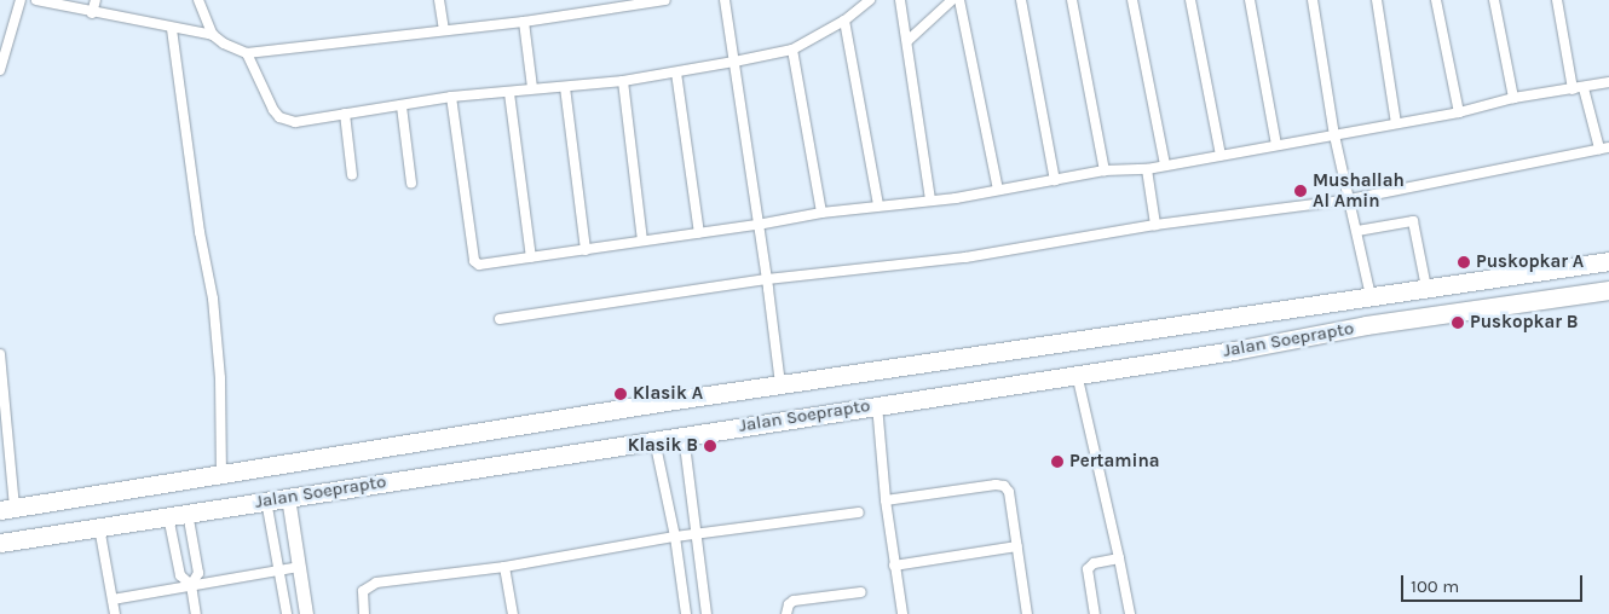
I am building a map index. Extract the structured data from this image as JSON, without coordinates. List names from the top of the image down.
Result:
{
  "streets": {
    "highway": ["Jalan Soeprapto"]
  },
  "places": [
    "Mushallah Al Amin",
    "Puskopkar A",
    "Puskopkar B",
    "Klasik A",
    "Klasik B",
    "Pertamina"
  ],
  "scale_bar": "100 m"
}
